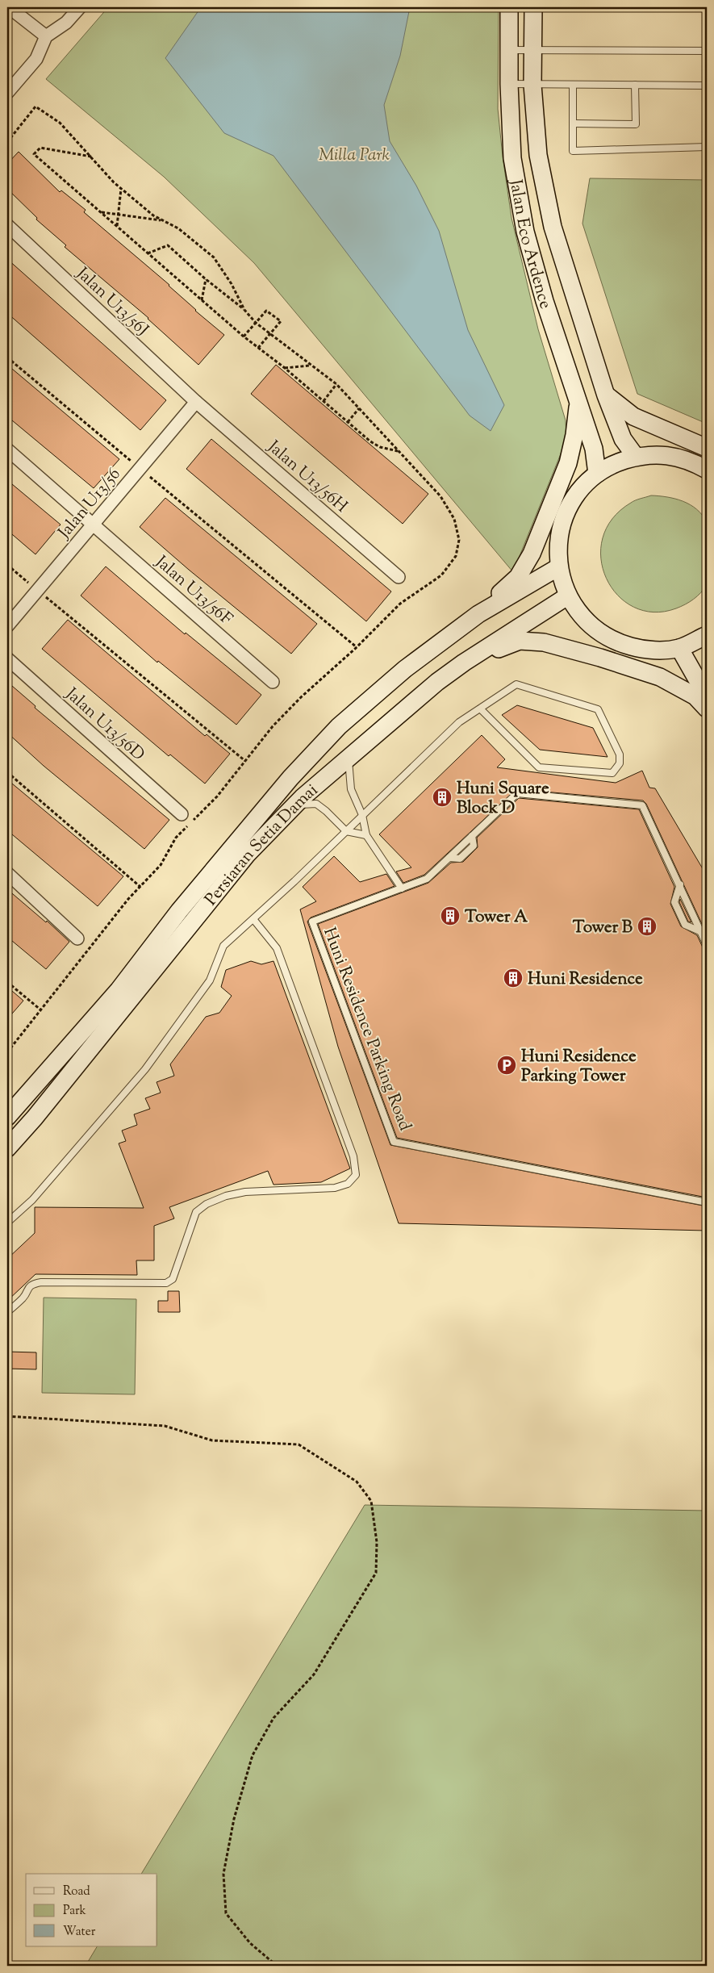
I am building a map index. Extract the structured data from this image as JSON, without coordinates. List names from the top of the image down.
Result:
{
  "streets": {
    "street": [
      "Jalan Eco Ardence",
      "Jalan U13/56J",
      "Jalan U13/56H",
      "Jalan U13/56",
      "Jalan U13/56F",
      "Jalan U13/56D",
      "Persiaran Setia Damai"
    ],
    "lane": ["Huni Residence Parking Road"]
  },
  "crossings": [
    ["Jalan U13/56J", "Jalan U13/56H"],
    ["Jalan U13/56J", "Jalan U13/56"],
    ["Jalan U13/56H", "Jalan U13/56"],
    ["Jalan U13/56", "Jalan U13/56F"]
  ],
  "parks": ["Milla Park"],
  "places": {
    "building": [
      "Huni Square Block D",
      "Tower A",
      "Tower B",
      "Huni Residence"
    ],
    "parking": ["Huni Residence Parking Tower"]
  },
  "legend": ["Road", "Park", "Water"]
}
